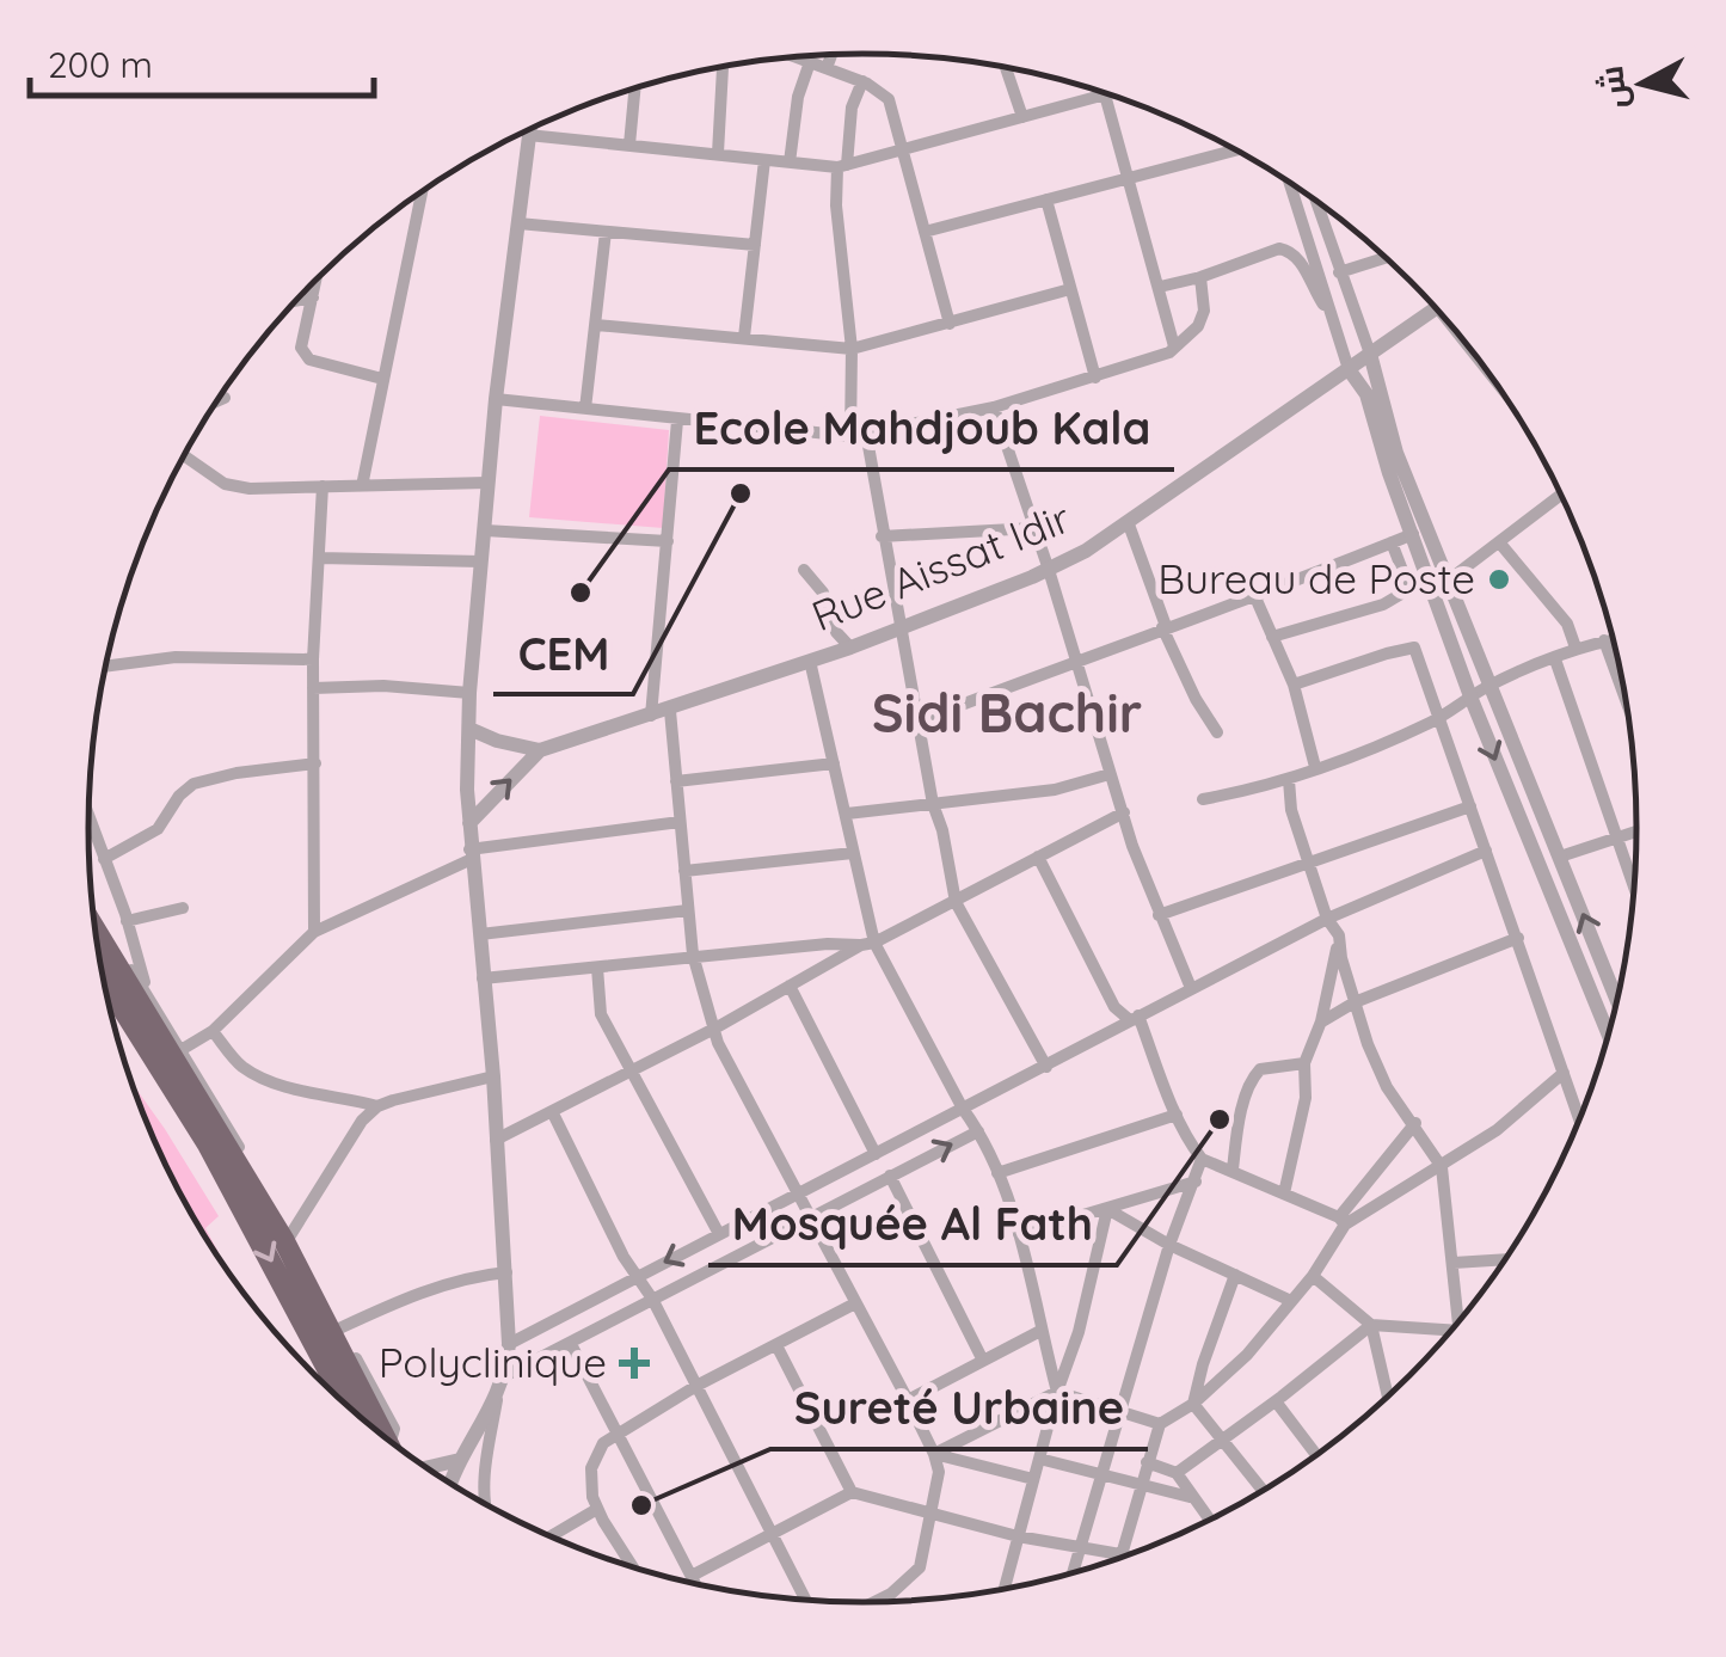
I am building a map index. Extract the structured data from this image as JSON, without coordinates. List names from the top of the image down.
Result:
{
  "streets": {
    "street": ["Rue Aissat Idir"]
  },
  "districts": ["Sidi Bachir"],
  "places": {
    "other": [
      "CEM",
      "Bureau de Poste",
      "Ecole Mahdjoub Kala",
      "Mosquée Al Fath",
      "Sureté Urbaine"
    ],
    "health": ["Polyclinique"]
  },
  "scale_bar": "200 m",
  "north": "left"
}
